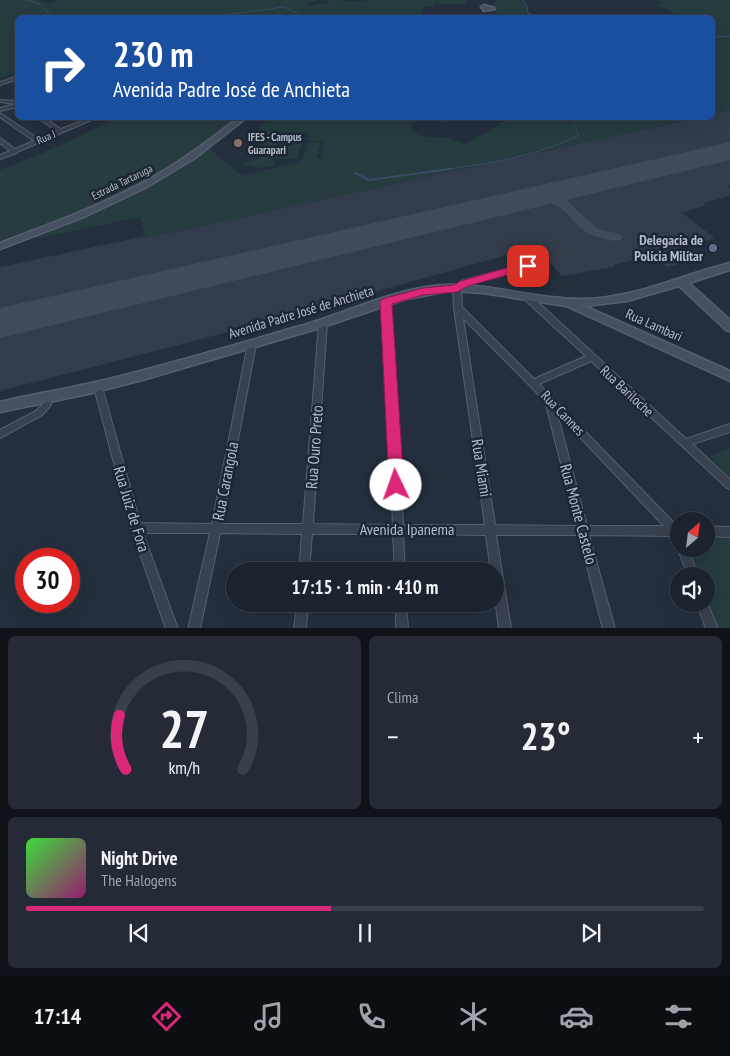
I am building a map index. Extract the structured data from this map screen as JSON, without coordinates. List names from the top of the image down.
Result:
{
  "streets": {
    "street": [
      "Rua J",
      "Estrada Tartaruga",
      "Avenida Padre José de Anchieta",
      "Rua Lambari",
      "Rua Bariloche",
      "Rua Cannes",
      "Rua Ouro Preto",
      "Rua Miami",
      "Rua Carangola",
      "Rua Juiz de Fora",
      "Rua Monte Castelo",
      "Avenida Ipanema"
    ]
  },
  "crossings": [
    ["Avenida Padre José de Anchieta", "Rua Lambari"],
    ["Avenida Padre José de Anchieta", "Rua Bariloche"],
    ["Avenida Padre José de Anchieta", "Rua Ouro Preto"],
    ["Avenida Padre José de Anchieta", "Rua Carangola"],
    ["Avenida Padre José de Anchieta", "Rua Juiz de Fora"],
    ["Rua Cannes", "Rua Miami"],
    ["Rua Cannes", "Rua Monte Castelo"],
    ["Rua Ouro Preto", "Avenida Ipanema"],
    ["Rua Miami", "Avenida Ipanema"],
    ["Rua Carangola", "Avenida Ipanema"],
    ["Rua Juiz de Fora", "Avenida Ipanema"],
    ["Rua Monte Castelo", "Avenida Ipanema"]
  ],
  "places": ["IFES - Campus Guarapari", "Delegacía de Polícia Milítar"],
  "north": "top right",
  "page": {
    "turn": ["230 m", "Avenida Padre José de Anchieta"],
    "limit": "30",
    "trip": "17:15 · 1 min · 410 m",
    "tile": "Clima",
    "heat": ["−", "23°", "+"],
    "song": ["Night Drive", "The Halogens"],
    "tabs": "17:14",
    "gauge": ["27", "km/h"]
  }
}
